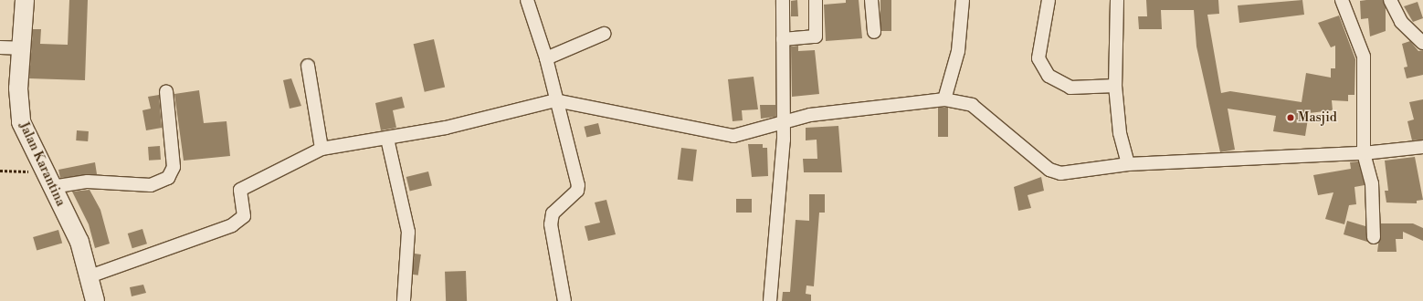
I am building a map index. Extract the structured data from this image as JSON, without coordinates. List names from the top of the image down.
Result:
{
  "streets": {
    "street": ["Jalan Karantina"]
  },
  "places": ["Masjid"]
}
